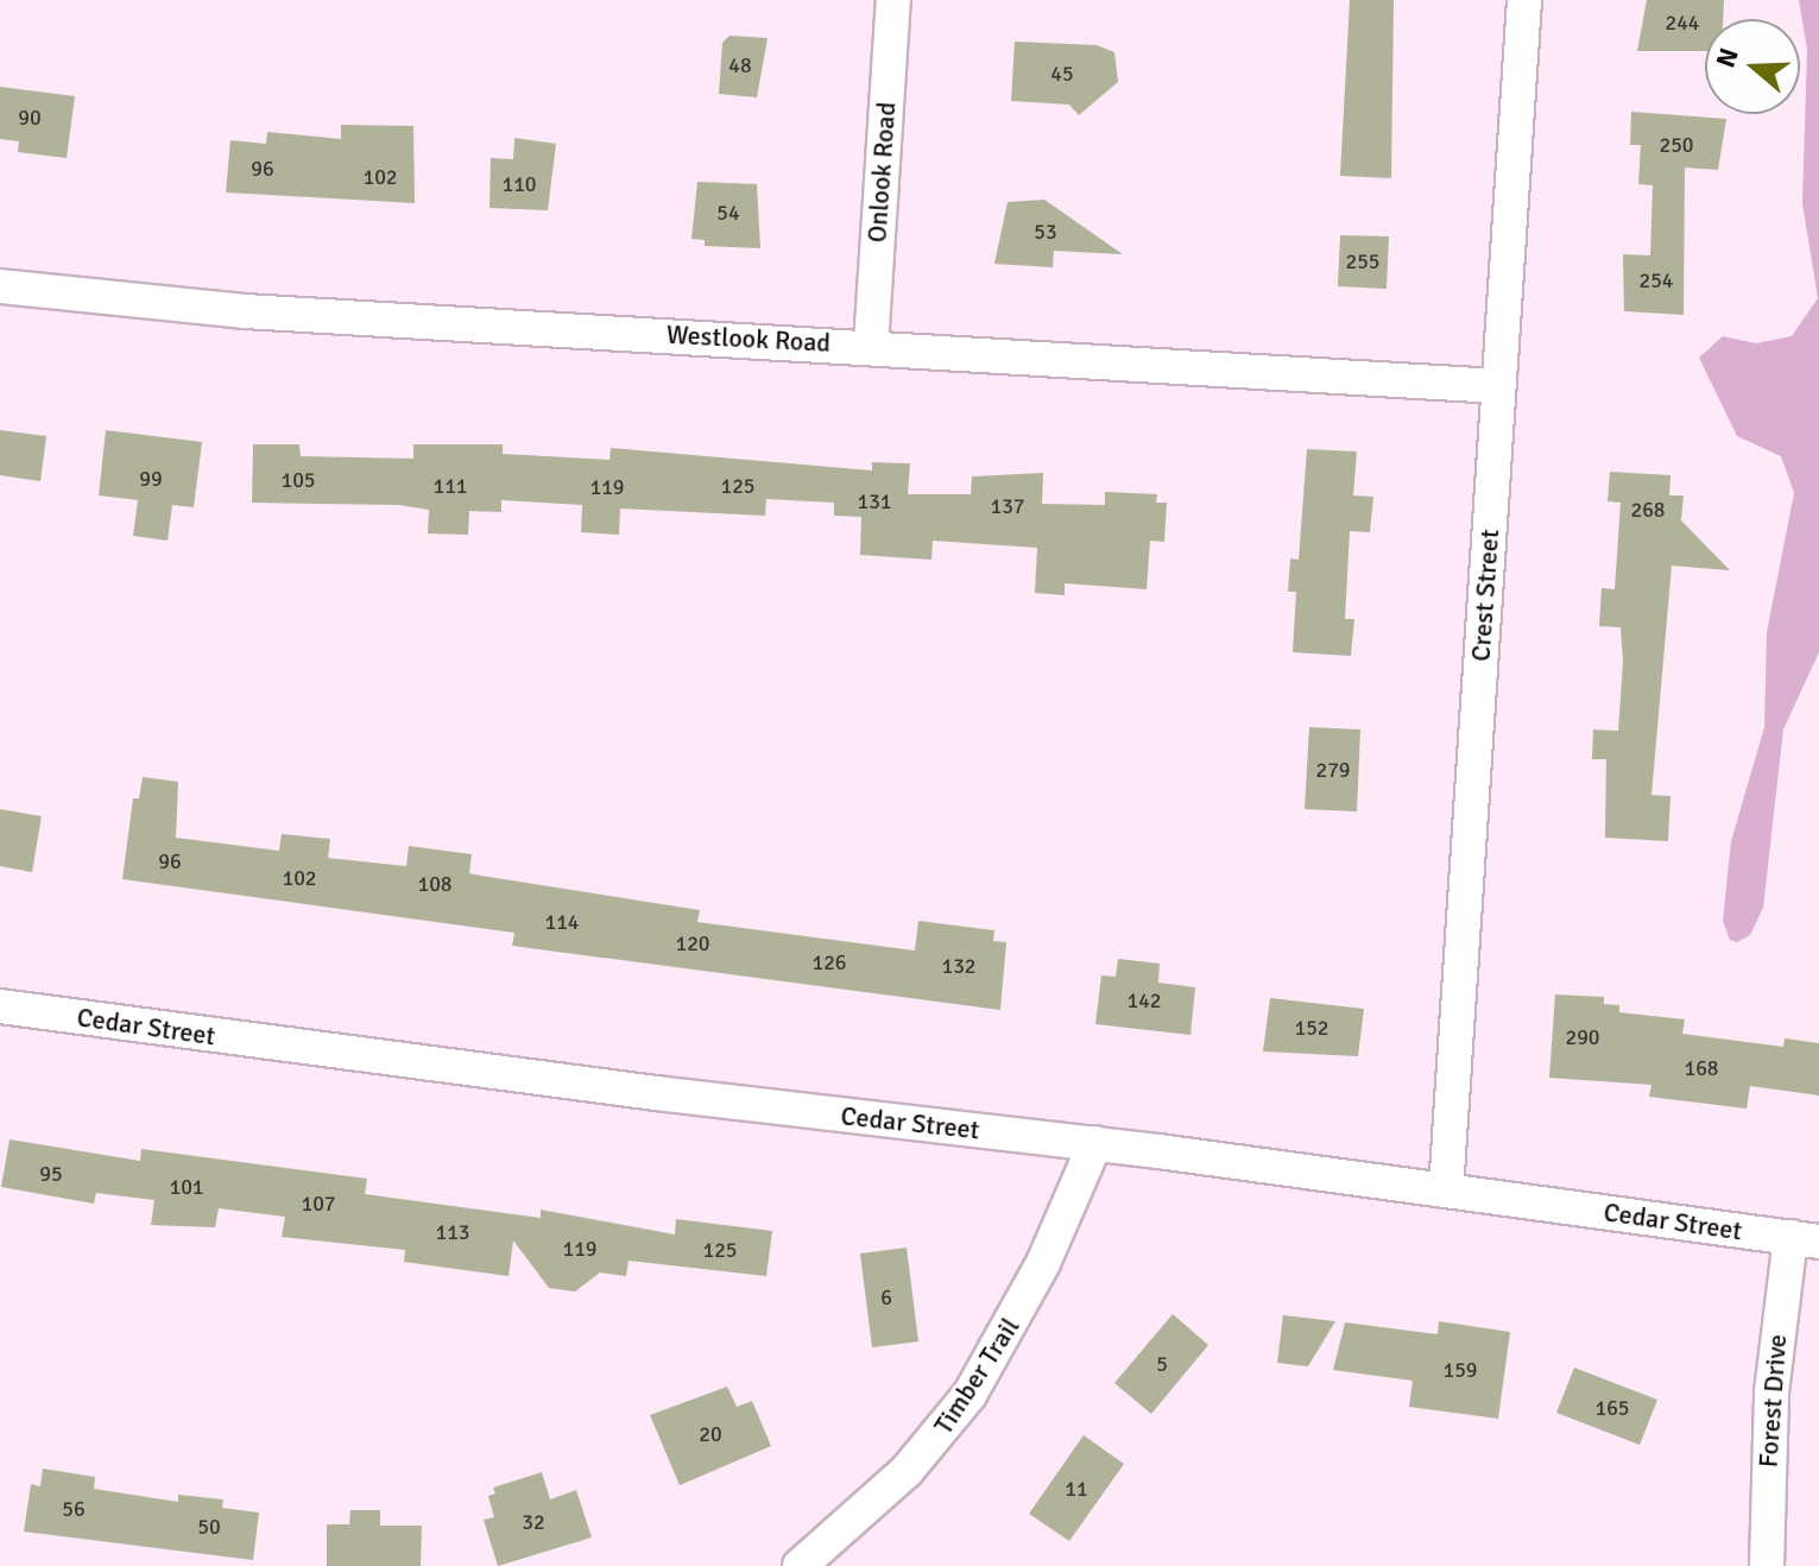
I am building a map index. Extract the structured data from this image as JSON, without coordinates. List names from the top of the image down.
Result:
{
  "streets": {
    "street": [
      "Onlook Road",
      "Westlook Road",
      "Crest Street",
      "Cedar Street",
      "Timber Trail",
      "Forest Drive"
    ]
  },
  "crossings": [
    ["Onlook Road", "Westlook Road"],
    ["Westlook Road", "Crest Street"],
    ["Crest Street", "Cedar Street"],
    ["Cedar Street", "Timber Trail"],
    ["Cedar Street", "Forest Drive"]
  ],
  "house_numbers": [
    "244",
    "48",
    "45",
    "90",
    "250",
    "96",
    "102",
    "110",
    "54",
    "53",
    "255",
    "254",
    "99",
    "105",
    "111",
    "125",
    "119",
    "131",
    "137",
    "268",
    "279",
    "96",
    "102",
    "108",
    "114",
    "120",
    "126",
    "132",
    "142",
    "152",
    "290",
    "168",
    "95",
    "101",
    "107",
    "113",
    "119",
    "125",
    "6",
    "5",
    "159",
    "165",
    "20",
    "11",
    "56",
    "32",
    "50"
  ],
  "north": "left"
}
